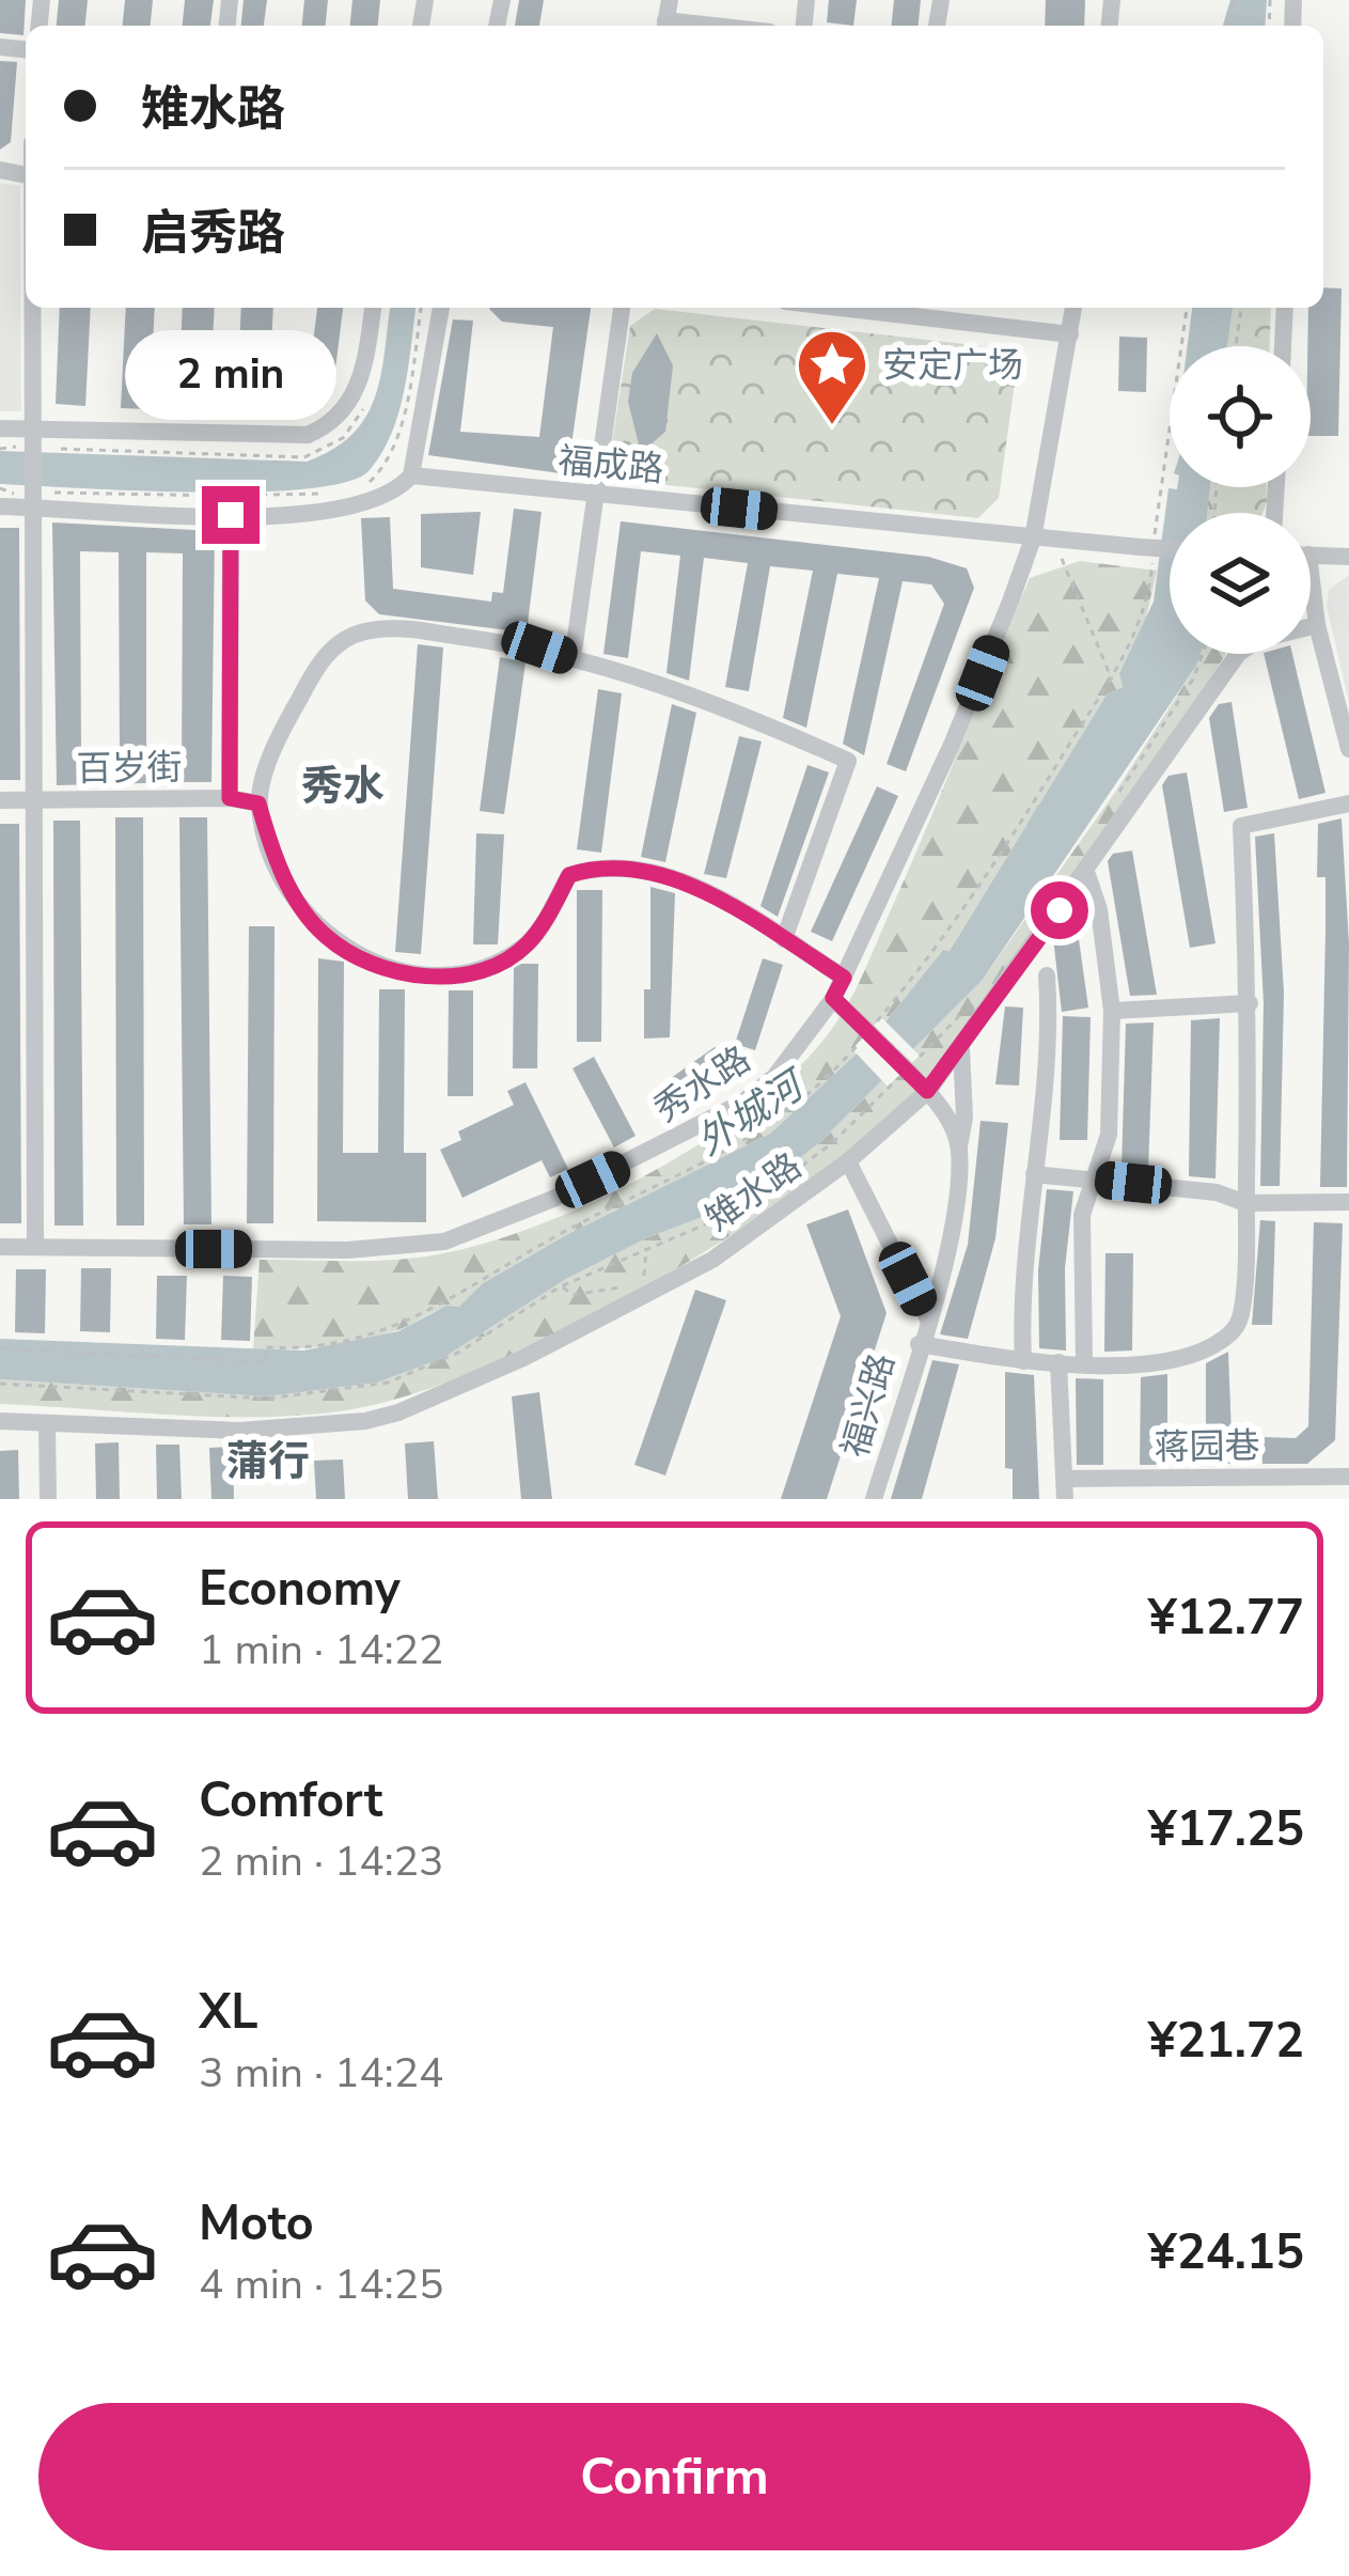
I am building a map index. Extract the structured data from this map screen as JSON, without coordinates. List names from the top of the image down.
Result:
{
  "streets": {
    "street": [
      "福成路",
      "百岁街",
      "秀水路",
      "雉水路",
      "福兴路",
      "蒋园巷"
    ]
  },
  "crossings": [
    ["福成路", "秀水路"],
    ["雉水路", "福兴路"]
  ],
  "districts": ["秀水", "蒲行"],
  "water": ["外城河"],
  "places": {
    "place": ["安定广场"]
  },
  "page": {
    "banner": ["雉水路", "启秀路"],
    "bubble": "2 min",
    "list": [
      {
        "name": "Economy",
        "note": "1 min · 14:22",
        "value": "¥12.77"
      },
      {
        "name": "Comfort",
        "note": "2 min · 14:23",
        "value": "¥17.25"
      },
      {
        "name": "XL",
        "note": "3 min · 14:24",
        "value": "¥21.72"
      },
      {
        "name": "Moto",
        "note": "4 min · 14:25",
        "value": "¥24.15"
      }
    ],
    "buttons": "Confirm"
  }
}
